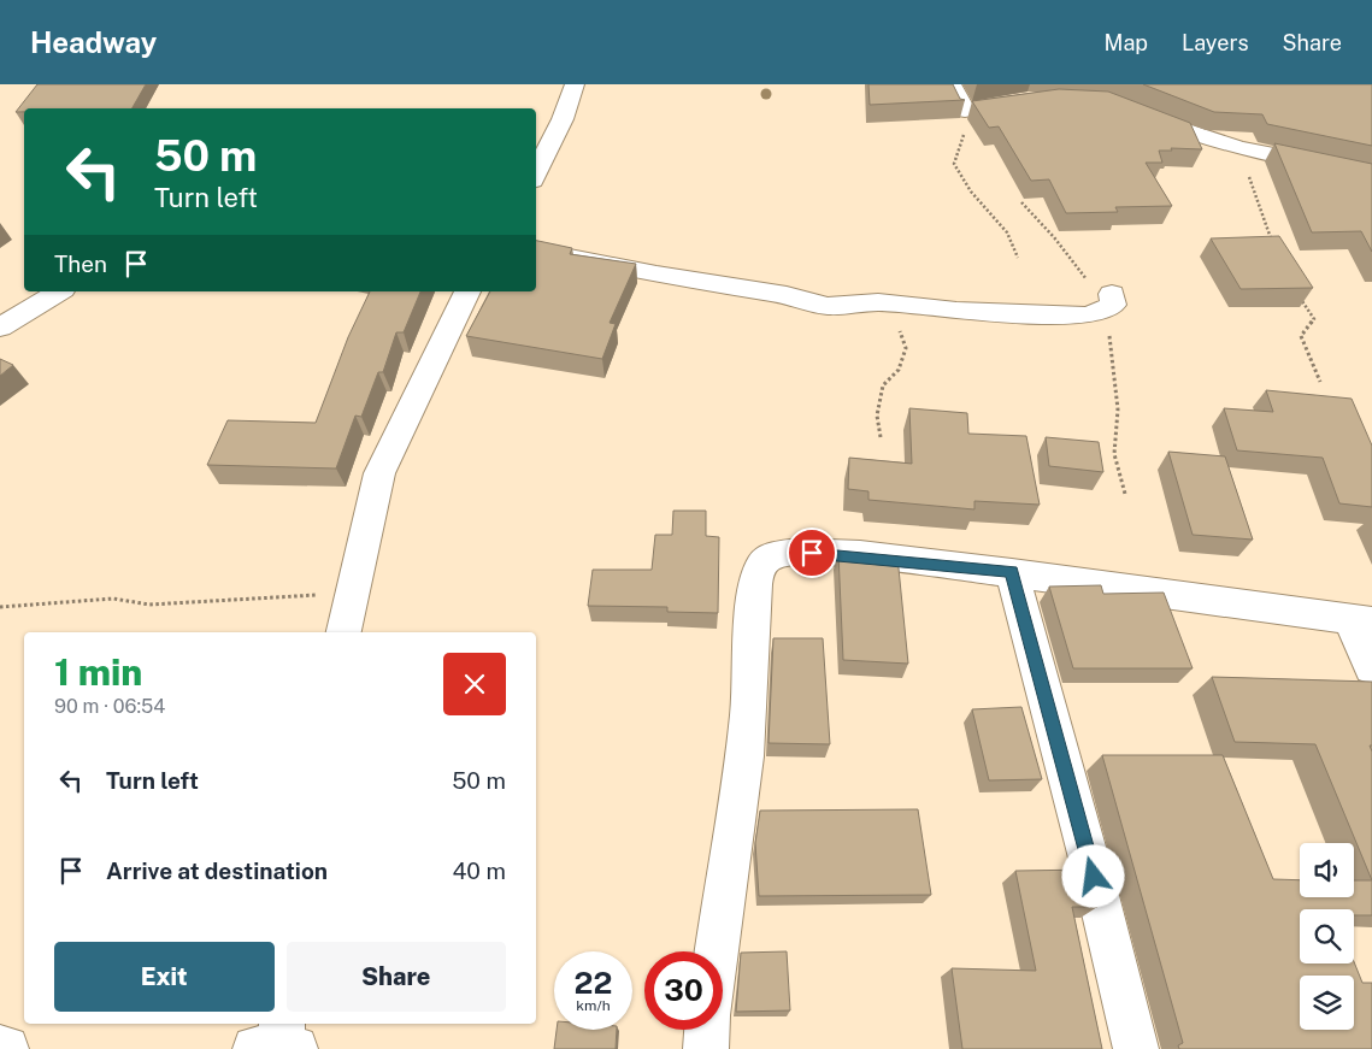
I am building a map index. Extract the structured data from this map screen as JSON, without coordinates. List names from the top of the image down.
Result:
{
  "page": {
    "header": "Headway",
    "nav": ["Map", "Layers", "Share"],
    "turn": ["50 m", "Turn left"],
    "then": "Then",
    "heading": ["1 min", "90 m · 06:54"],
    "list": [
      {
        "name": "Turn left",
        "value": "50 m"
      },
      {
        "name": "Arrive at destination",
        "value": "40 m"
      }
    ],
    "buttons": ["Exit", "Share"],
    "speed": "22 km/h",
    "limit": "30"
  }
}
